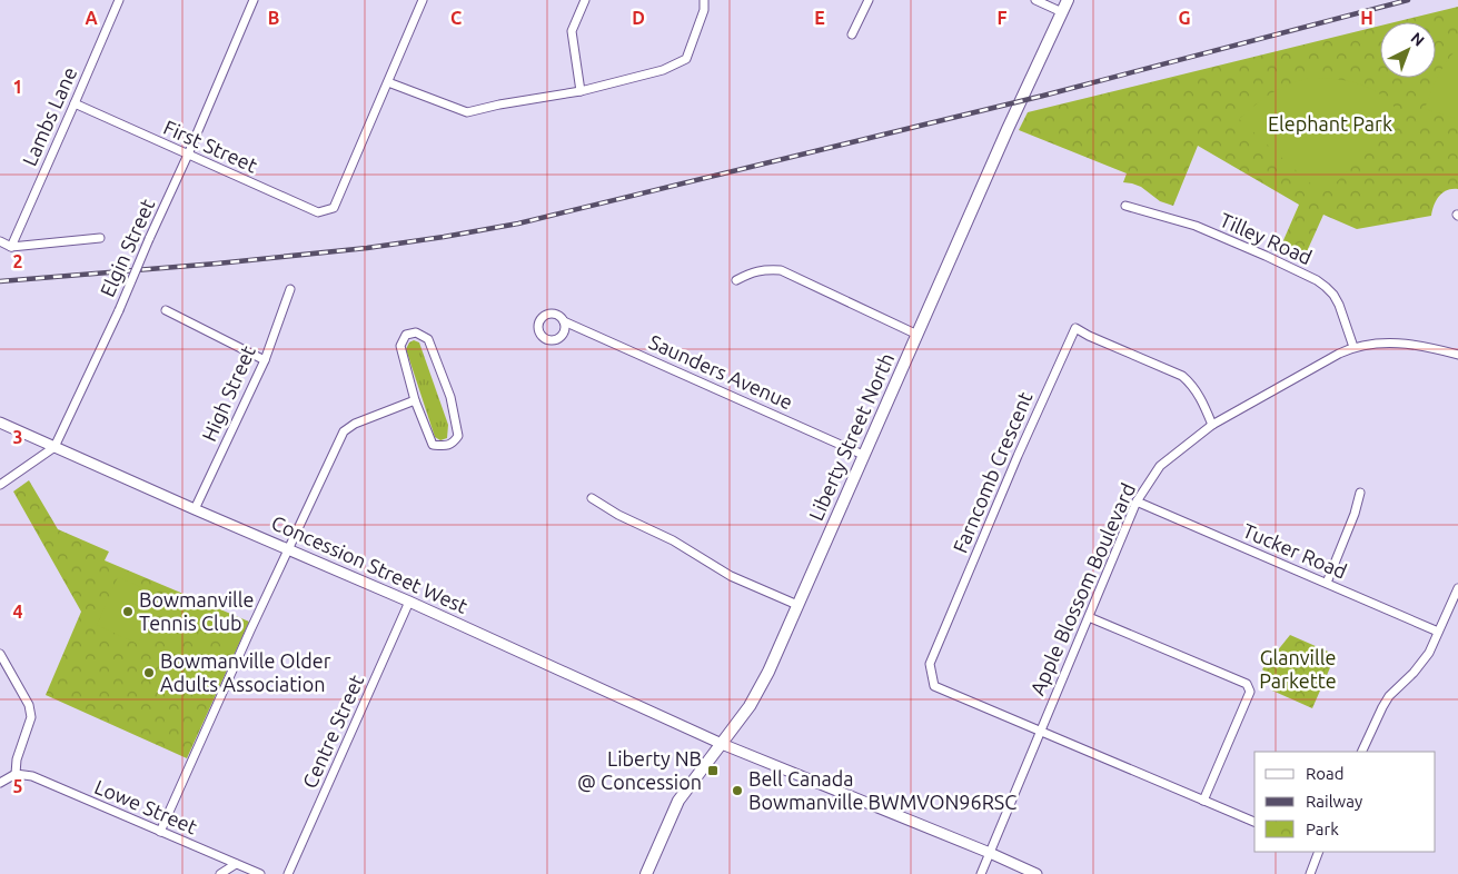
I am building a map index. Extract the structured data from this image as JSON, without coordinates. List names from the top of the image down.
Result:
{
  "streets": {
    "main road": ["Liberty Street North"],
    "street": [
      "Lambs Lane",
      "First Street",
      "Tilley Road",
      "Elgin Street",
      "Saunders Avenue",
      "High Street",
      "Farncomb Crescent",
      "Tucker Road",
      "Concession Street West",
      "Apple Blossom Boulevard",
      "Centre Street",
      "Lowe Street"
    ]
  },
  "crossings": [
    ["Lambs Lane", "First Street"],
    ["First Street", "Elgin Street"],
    ["Tilley Road", "Apple Blossom Boulevard"],
    ["Elgin Street", "Concession Street West"],
    ["Saunders Avenue", "Liberty Street North"],
    ["High Street", "Concession Street West"],
    ["Liberty Street North", "Concession Street West"],
    ["Farncomb Crescent", "Apple Blossom Boulevard"],
    ["Tucker Road", "Apple Blossom Boulevard"],
    ["Concession Street West", "Apple Blossom Boulevard"],
    ["Concession Street West", "Centre Street"]
  ],
  "parks": ["Elephant Park", "Glanville Parkette"],
  "places": {
    "other": ["Bowmanville Tennis Club", "Bowmanville Older Adults Association", "Bell Canada Bowmanville BWMVON96RSC"],
    "transit": ["Liberty NB @ Concession"]
  },
  "legend": ["Road", "Railway", "Park"],
  "north": "top right",
  "grid": {
    "columns": [
      "A",
      "B",
      "C",
      "D",
      "E",
      "F",
      "G",
      "H"
    ],
    "rows": [
      "1",
      "2",
      "3",
      "4",
      "5"
    ]
  }
}
